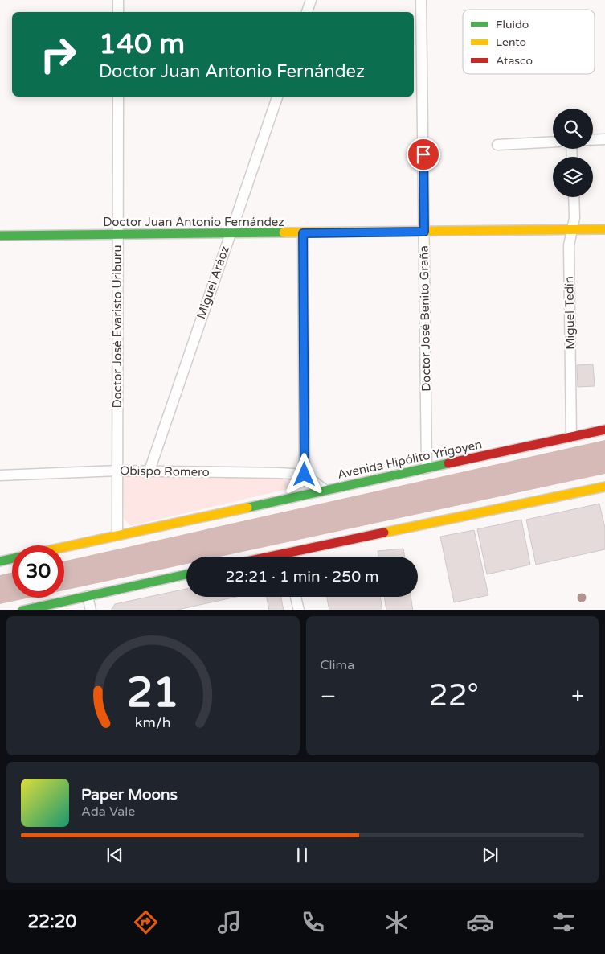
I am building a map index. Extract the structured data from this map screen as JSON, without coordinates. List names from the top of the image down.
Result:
{
  "streets": {
    "main road": ["Doctor Juan Antonio Fernández", "Avenida Hipólito Yrigoyen"],
    "street": [
      "Miguel Aráoz",
      "Miguel Tedín",
      "Doctor José Benito Graña",
      "Doctor José Evaristo Uriburu",
      "Obispo Romero"
    ]
  },
  "crossings": [
    ["Doctor Juan Antonio Fernández", "Miguel Aráoz"],
    ["Doctor Juan Antonio Fernández", "Miguel Tedín"],
    ["Doctor Juan Antonio Fernández", "Doctor José Benito Graña"],
    ["Doctor Juan Antonio Fernández", "Doctor José Evaristo Uriburu"],
    ["Miguel Aráoz", "Obispo Romero"],
    ["Miguel Tedín", "Avenida Hipólito Yrigoyen"],
    ["Doctor José Benito Graña", "Avenida Hipólito Yrigoyen"],
    ["Doctor José Evaristo Uriburu", "Avenida Hipólito Yrigoyen"],
    ["Doctor José Evaristo Uriburu", "Obispo Romero"]
  ],
  "legend": ["Fluido", "Lento", "Atasco"],
  "page": {
    "turn": ["140 m", "Doctor Juan Antonio Fernández"],
    "limit": "30",
    "trip": "22:21 · 1 min · 250 m",
    "tile": "Clima",
    "heat": ["−", "22°", "+"],
    "song": ["Paper Moons", "Ada Vale"],
    "tabs": "22:20",
    "gauge": ["21", "km/h"]
  }
}
